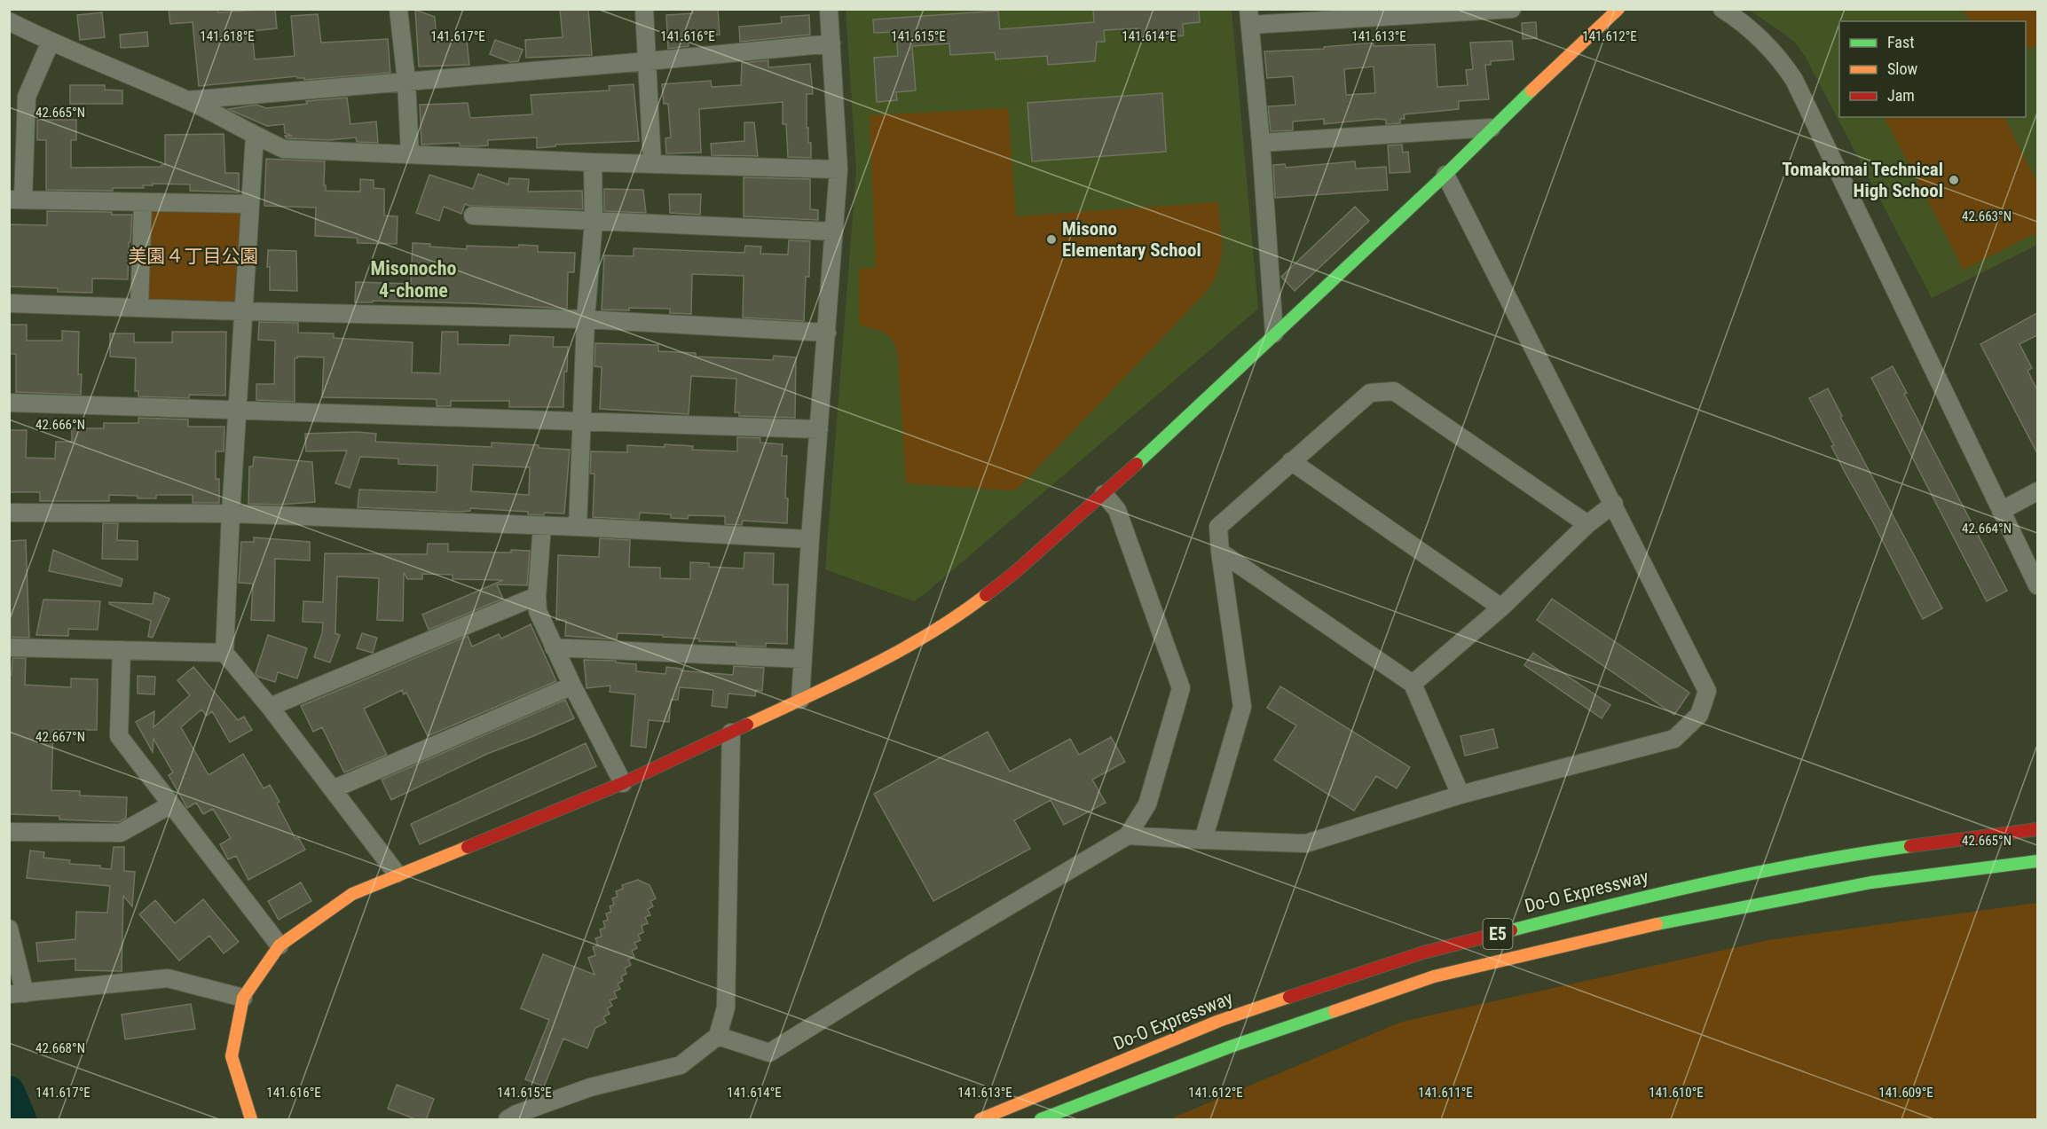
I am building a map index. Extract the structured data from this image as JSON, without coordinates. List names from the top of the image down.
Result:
{
  "streets": {
    "main road": ["Do-O Expressway", "E5"]
  },
  "districts": ["Misonocho 4-chome"],
  "parks": ["美園４丁目公園"],
  "places": ["Tomakomai Technical High School", "Misono Elementary School"],
  "legend": ["Fast", "Slow", "Jam"],
  "coordinates": [
    "141.612°E",
    "141.618°E",
    "141.617°E",
    "141.616°E",
    "141.615°E",
    "141.614°E",
    "141.613°E",
    "42.665°N",
    "42.663°N",
    "42.666°N",
    "42.664°N",
    "42.667°N",
    "42.668°N",
    "141.611°E",
    "141.610°E",
    "141.609°E"
  ]
}
